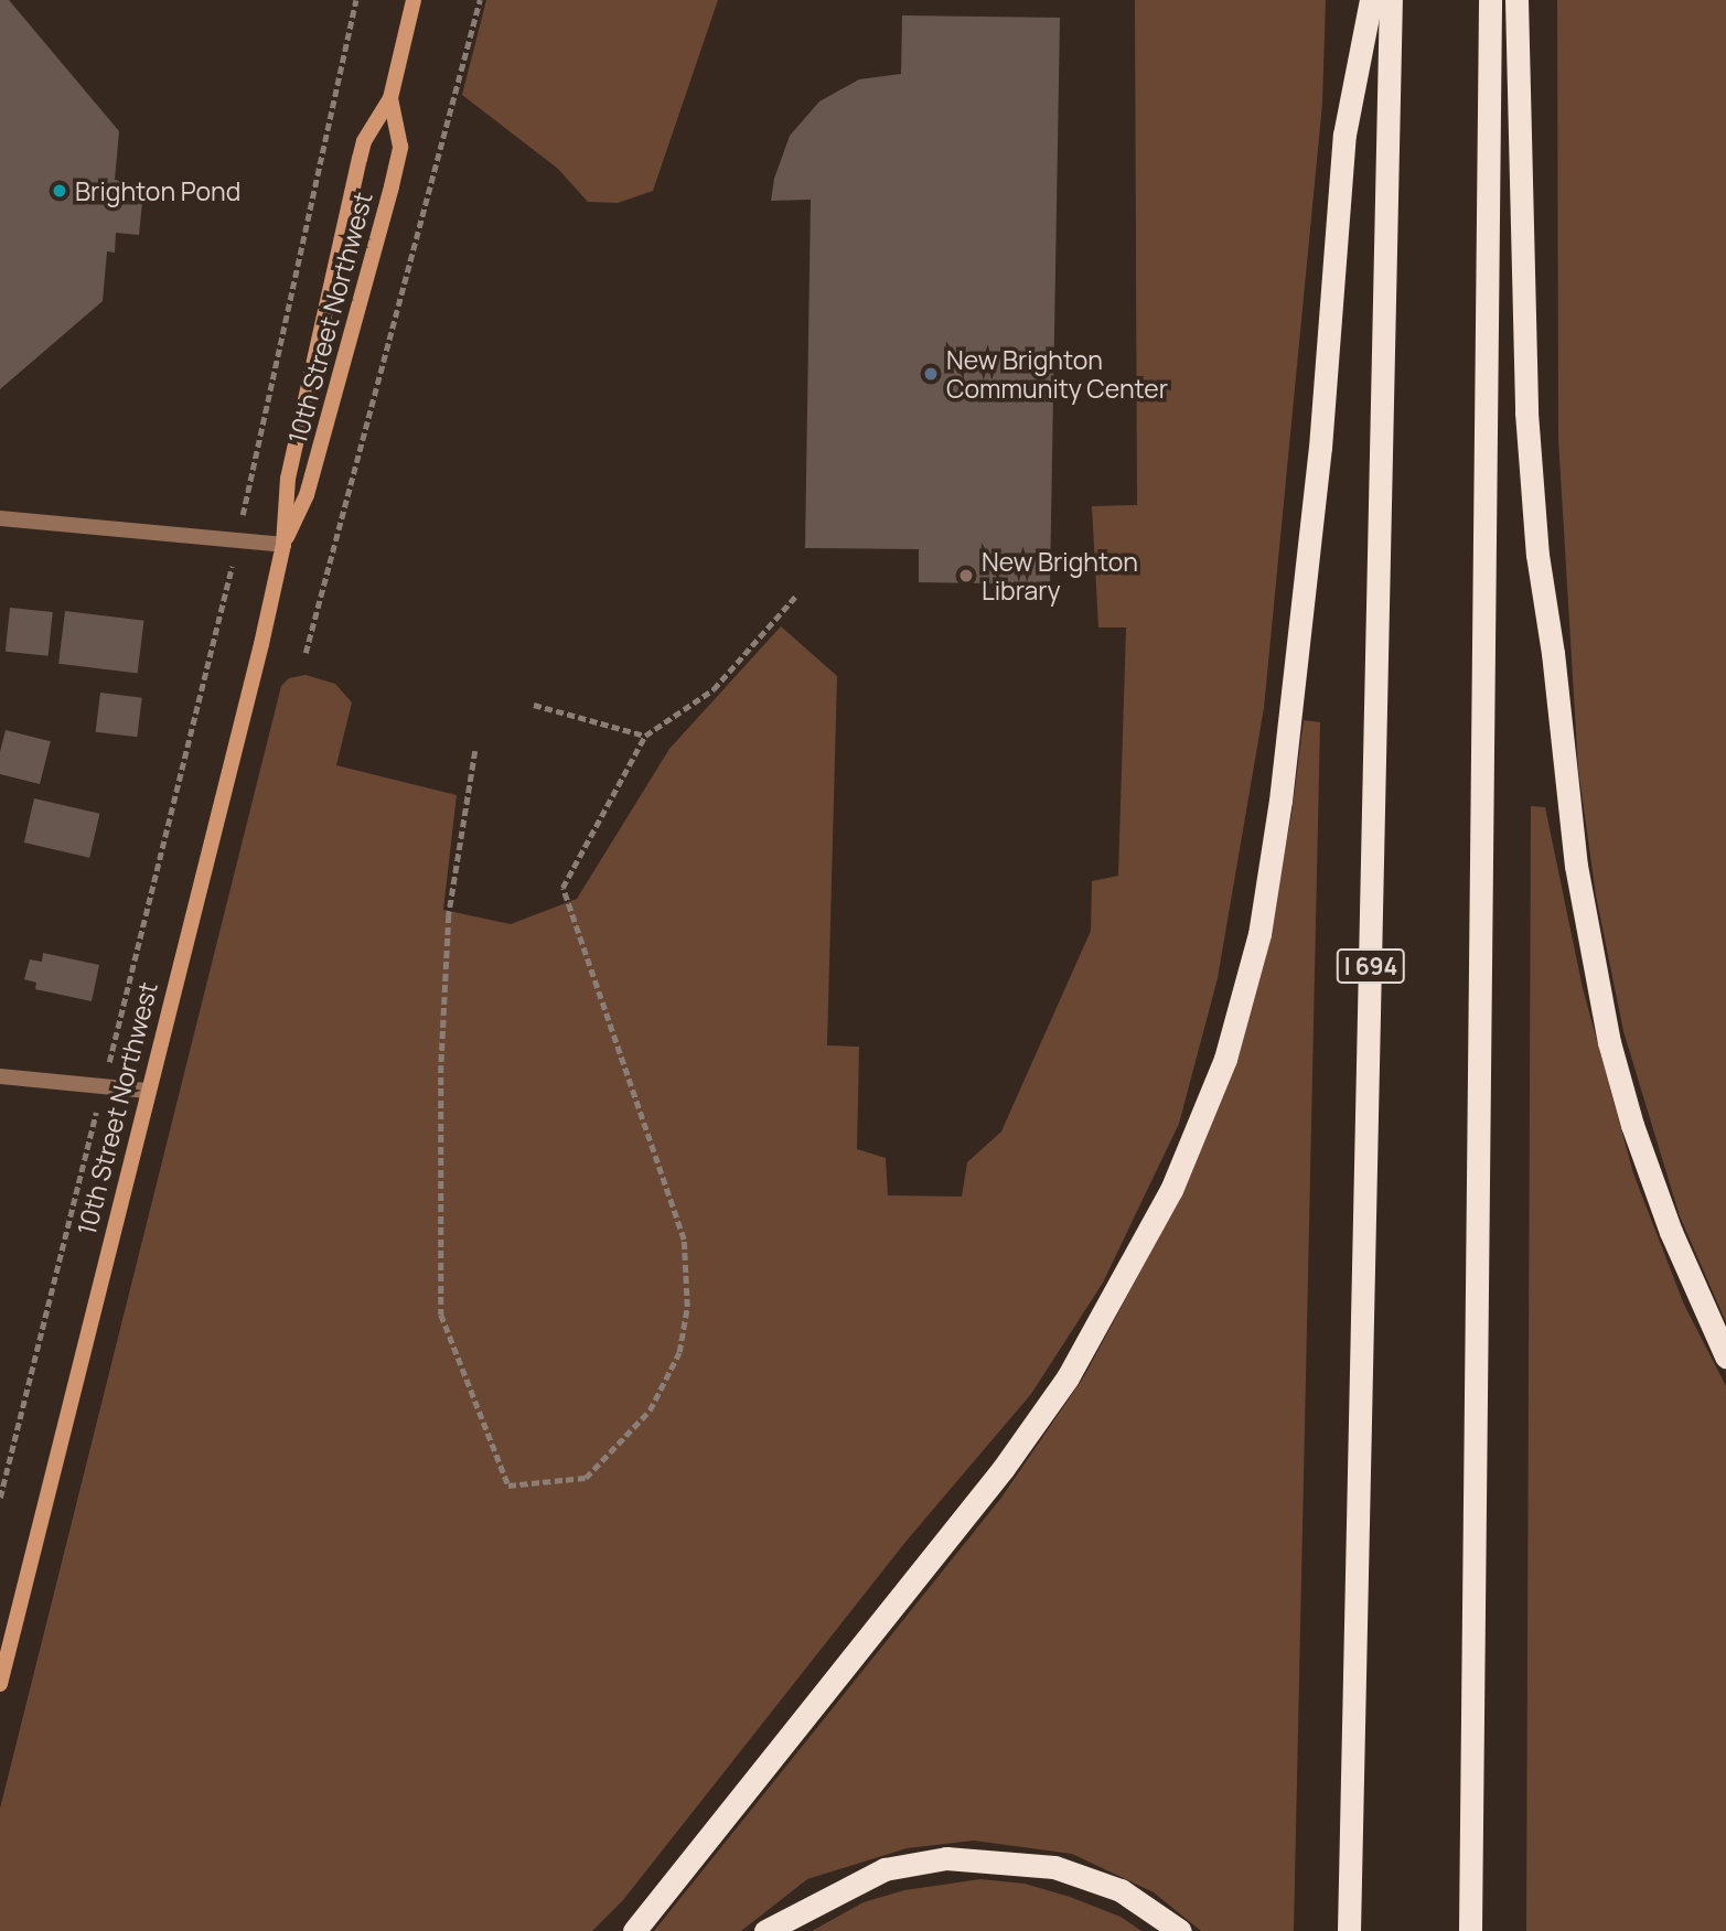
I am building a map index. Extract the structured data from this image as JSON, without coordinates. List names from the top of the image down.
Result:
{
  "streets": {
    "highway": ["I 694"],
    "street": ["10th Street Northwest"]
  },
  "places": ["Brighton Pond", "New Brighton Community Center", "New Brighton Library"]
}
